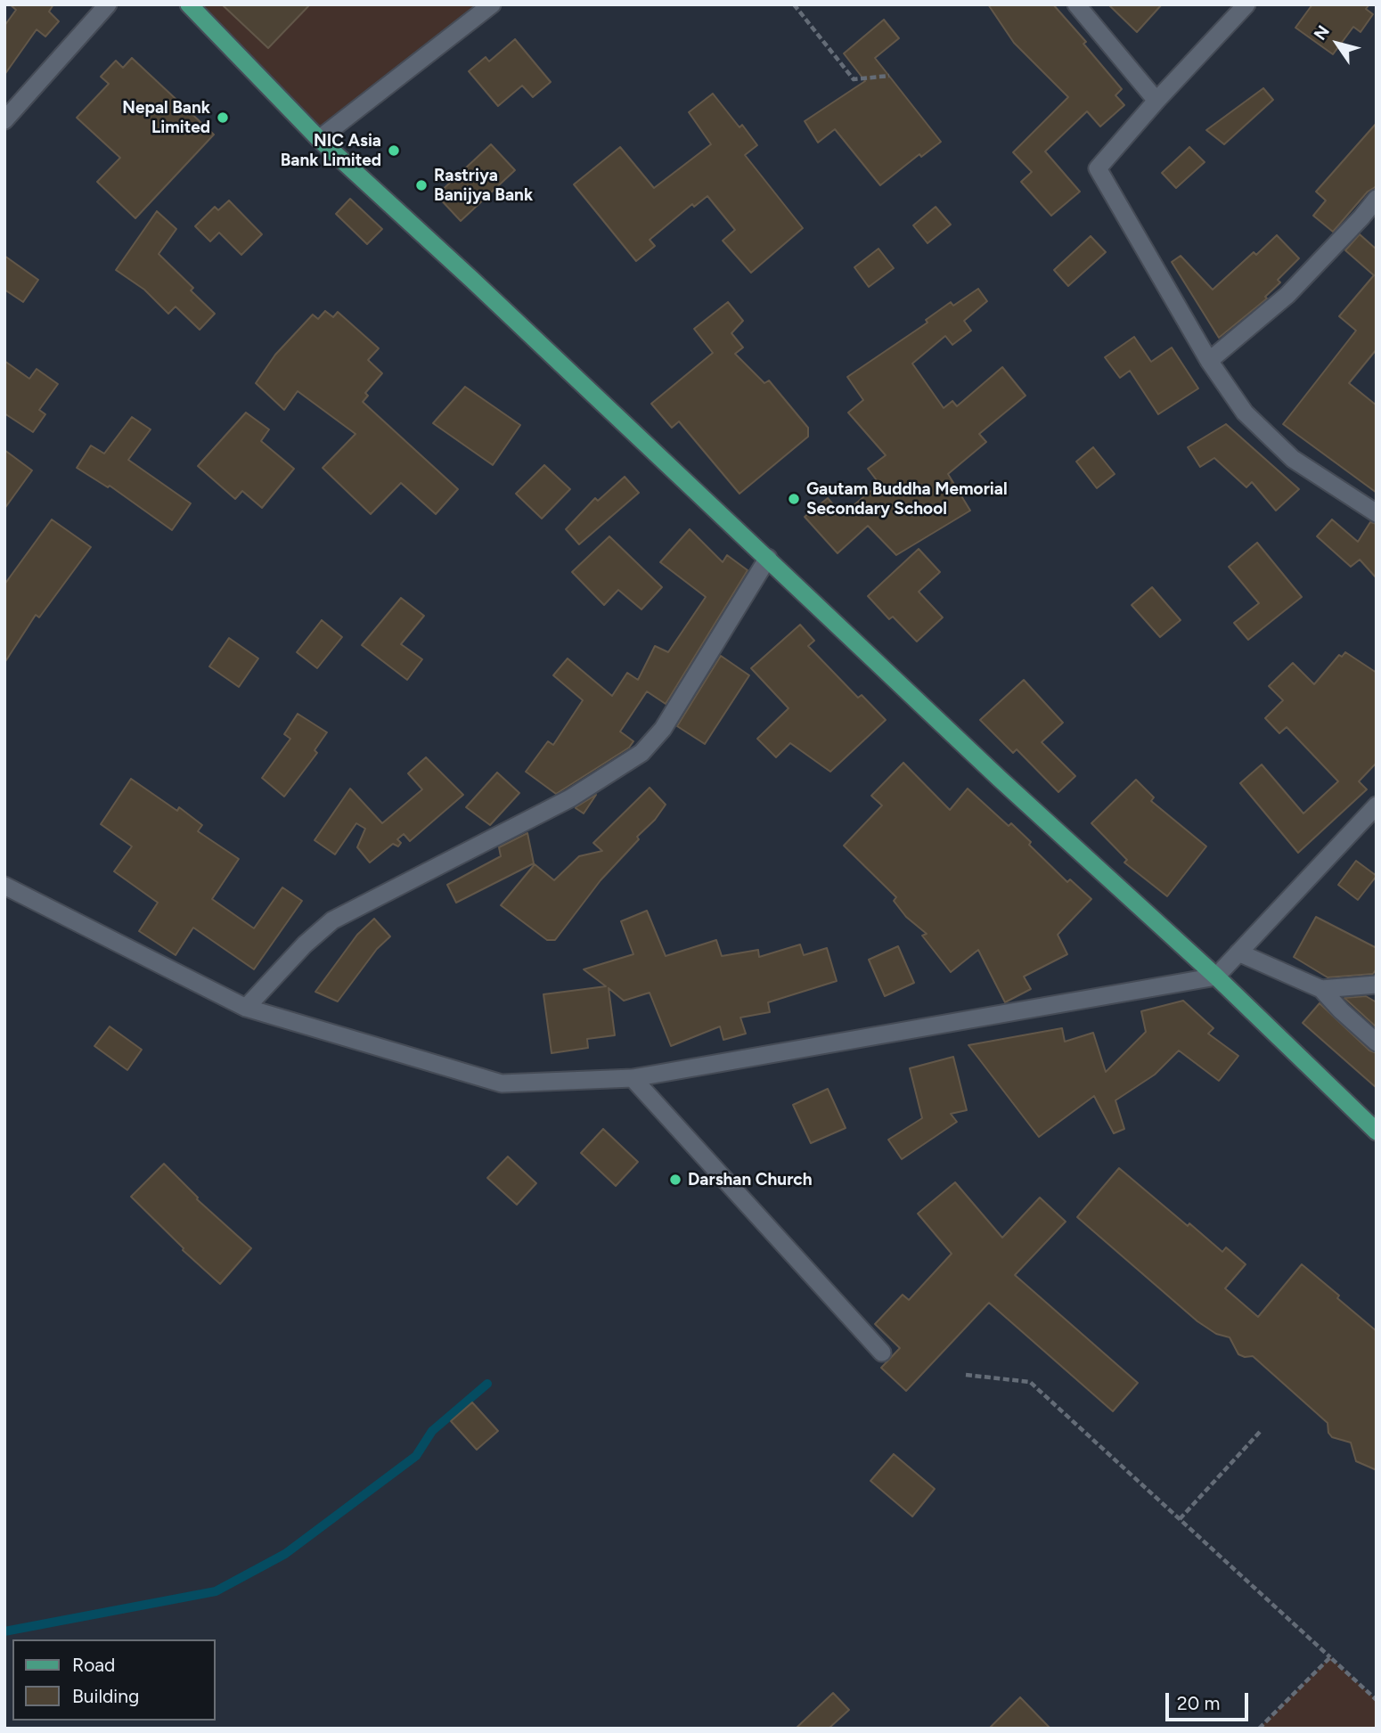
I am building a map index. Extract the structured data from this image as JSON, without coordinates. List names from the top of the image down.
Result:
{
  "places": [
    "Nepal Bank Limited",
    "NIC Asia Bank Limited",
    "Rastriya Banijya Bank",
    "Gautam Buddha Memorial Secondary School",
    "Darshan Church"
  ],
  "legend": ["Road", "Building"],
  "scale_bar": "20 m",
  "north": "top left"
}
